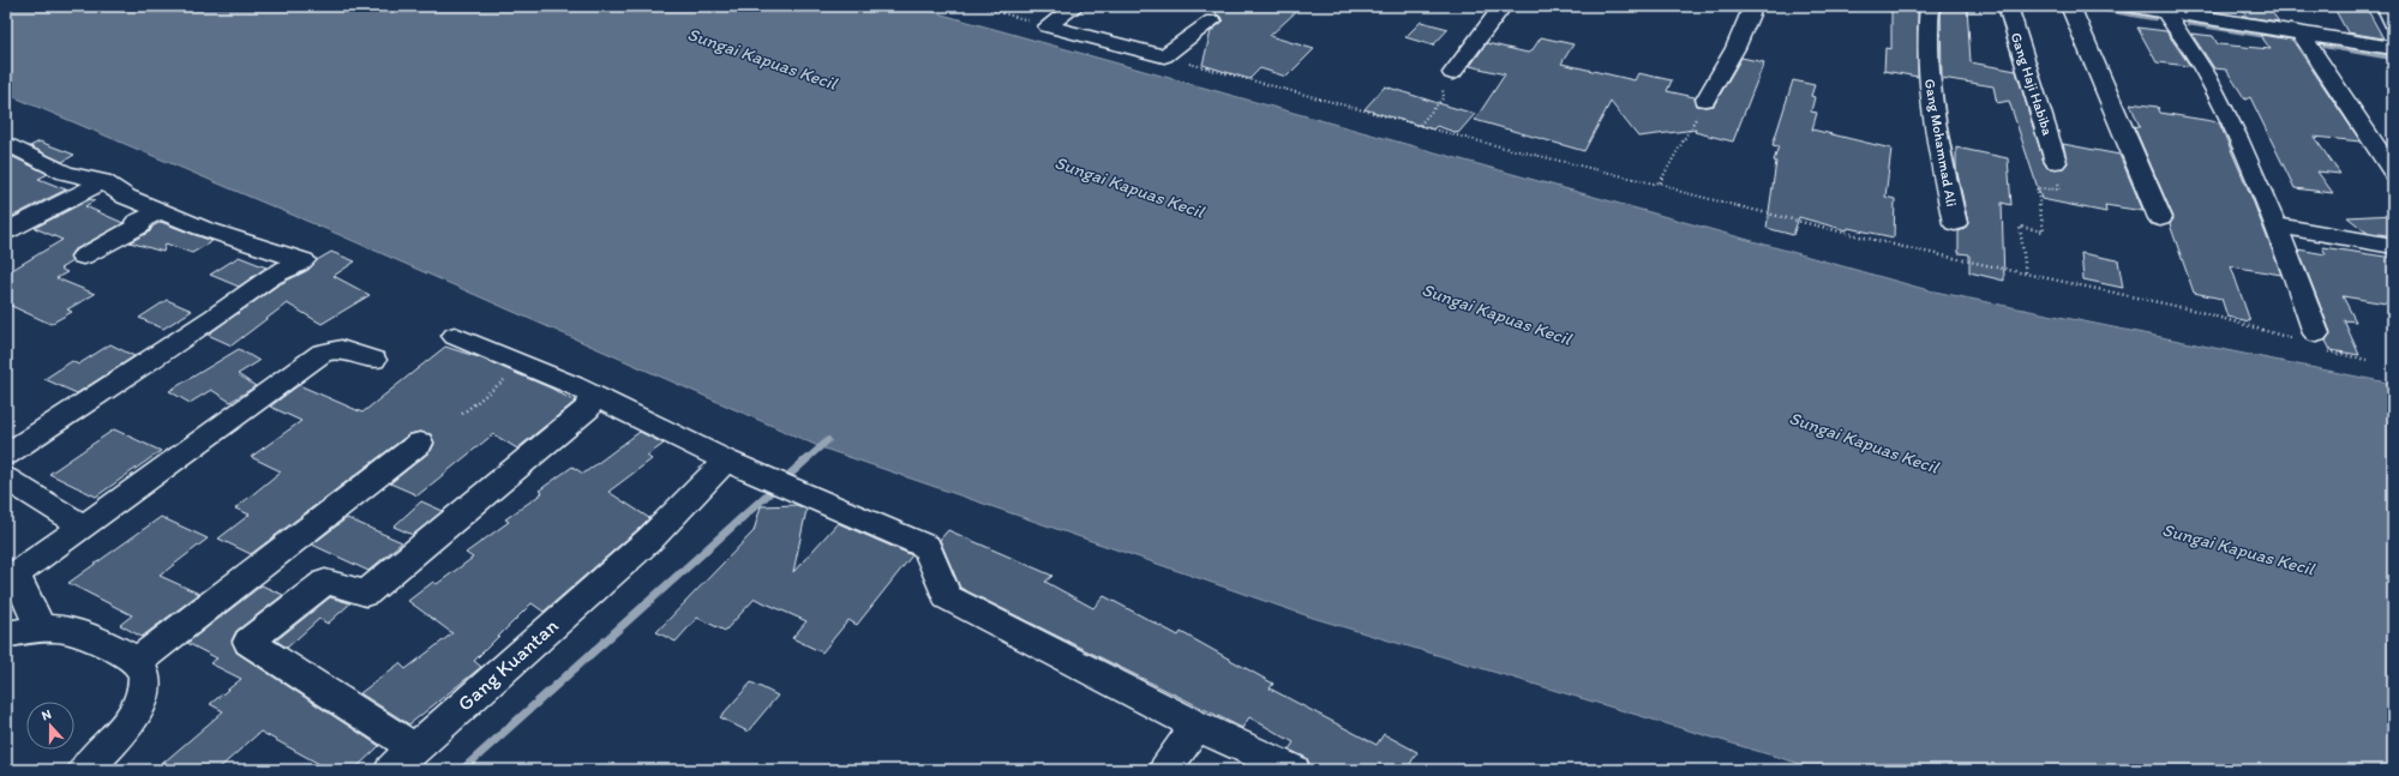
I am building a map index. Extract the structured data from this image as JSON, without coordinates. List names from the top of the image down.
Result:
{
  "streets": {
    "street": ["Gang Haji Habiba", "Gang Mohammad Ali", "Gang Kuantan"]
  },
  "water": ["Sungai Kapuas Kecil"],
  "north": "top"
}
